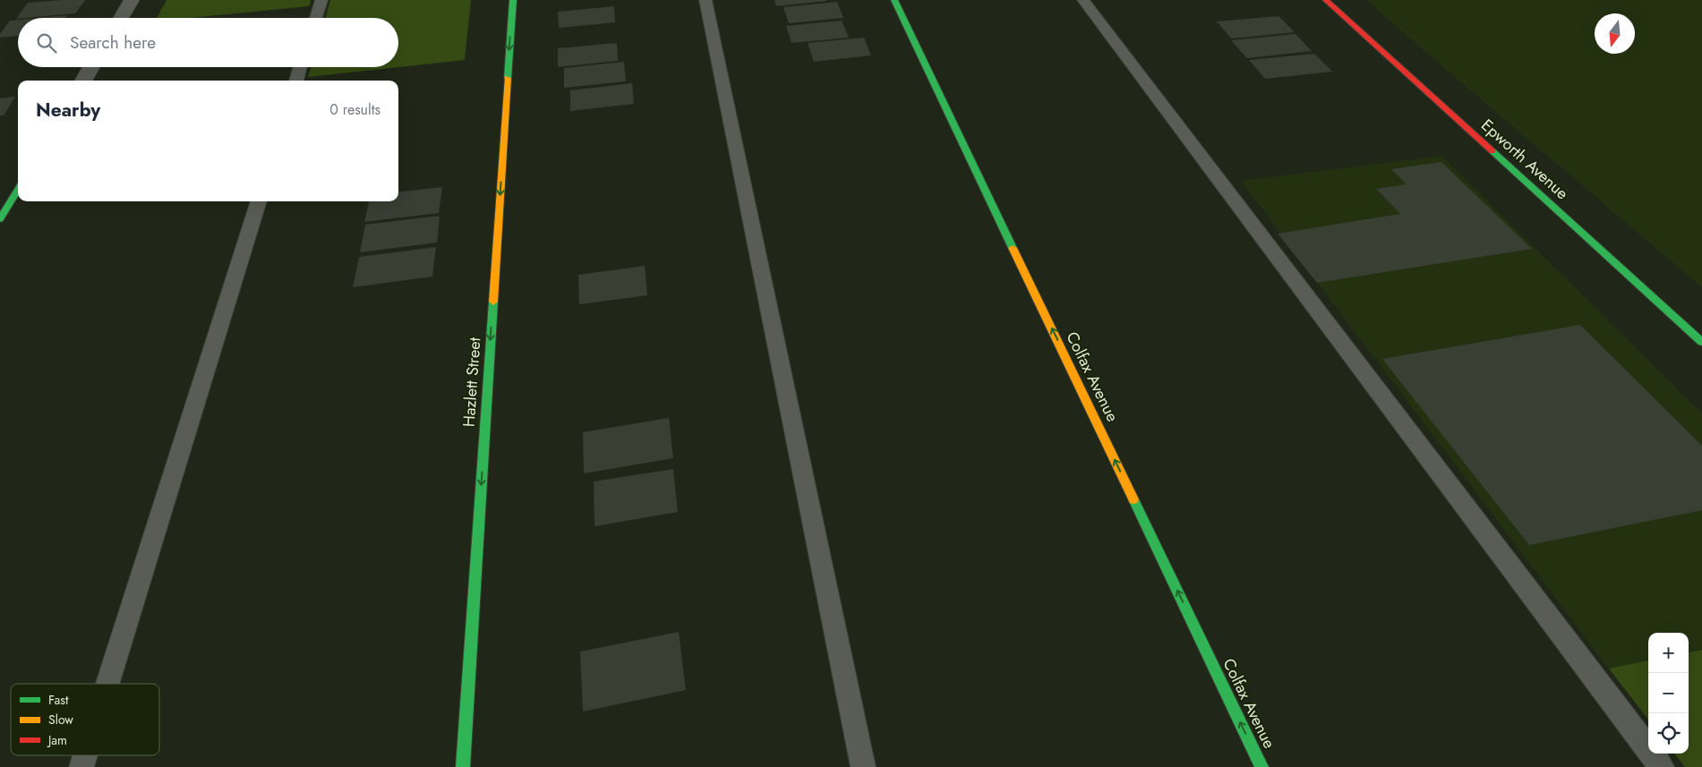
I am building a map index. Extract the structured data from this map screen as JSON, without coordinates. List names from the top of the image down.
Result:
{
  "streets": {
    "street": ["Epworth Avenue", "Colfax Avenue", "Hazlett Street"]
  },
  "one_way": ["Colfax Avenue", "Hazlett Street"],
  "legend": ["Fast", "Slow", "Jam"],
  "north": "bottom",
  "page": {
    "search": "Search here",
    "heading": ["Nearby", "0 results"],
    "map_buttons": ["+", "−"]
  }
}
